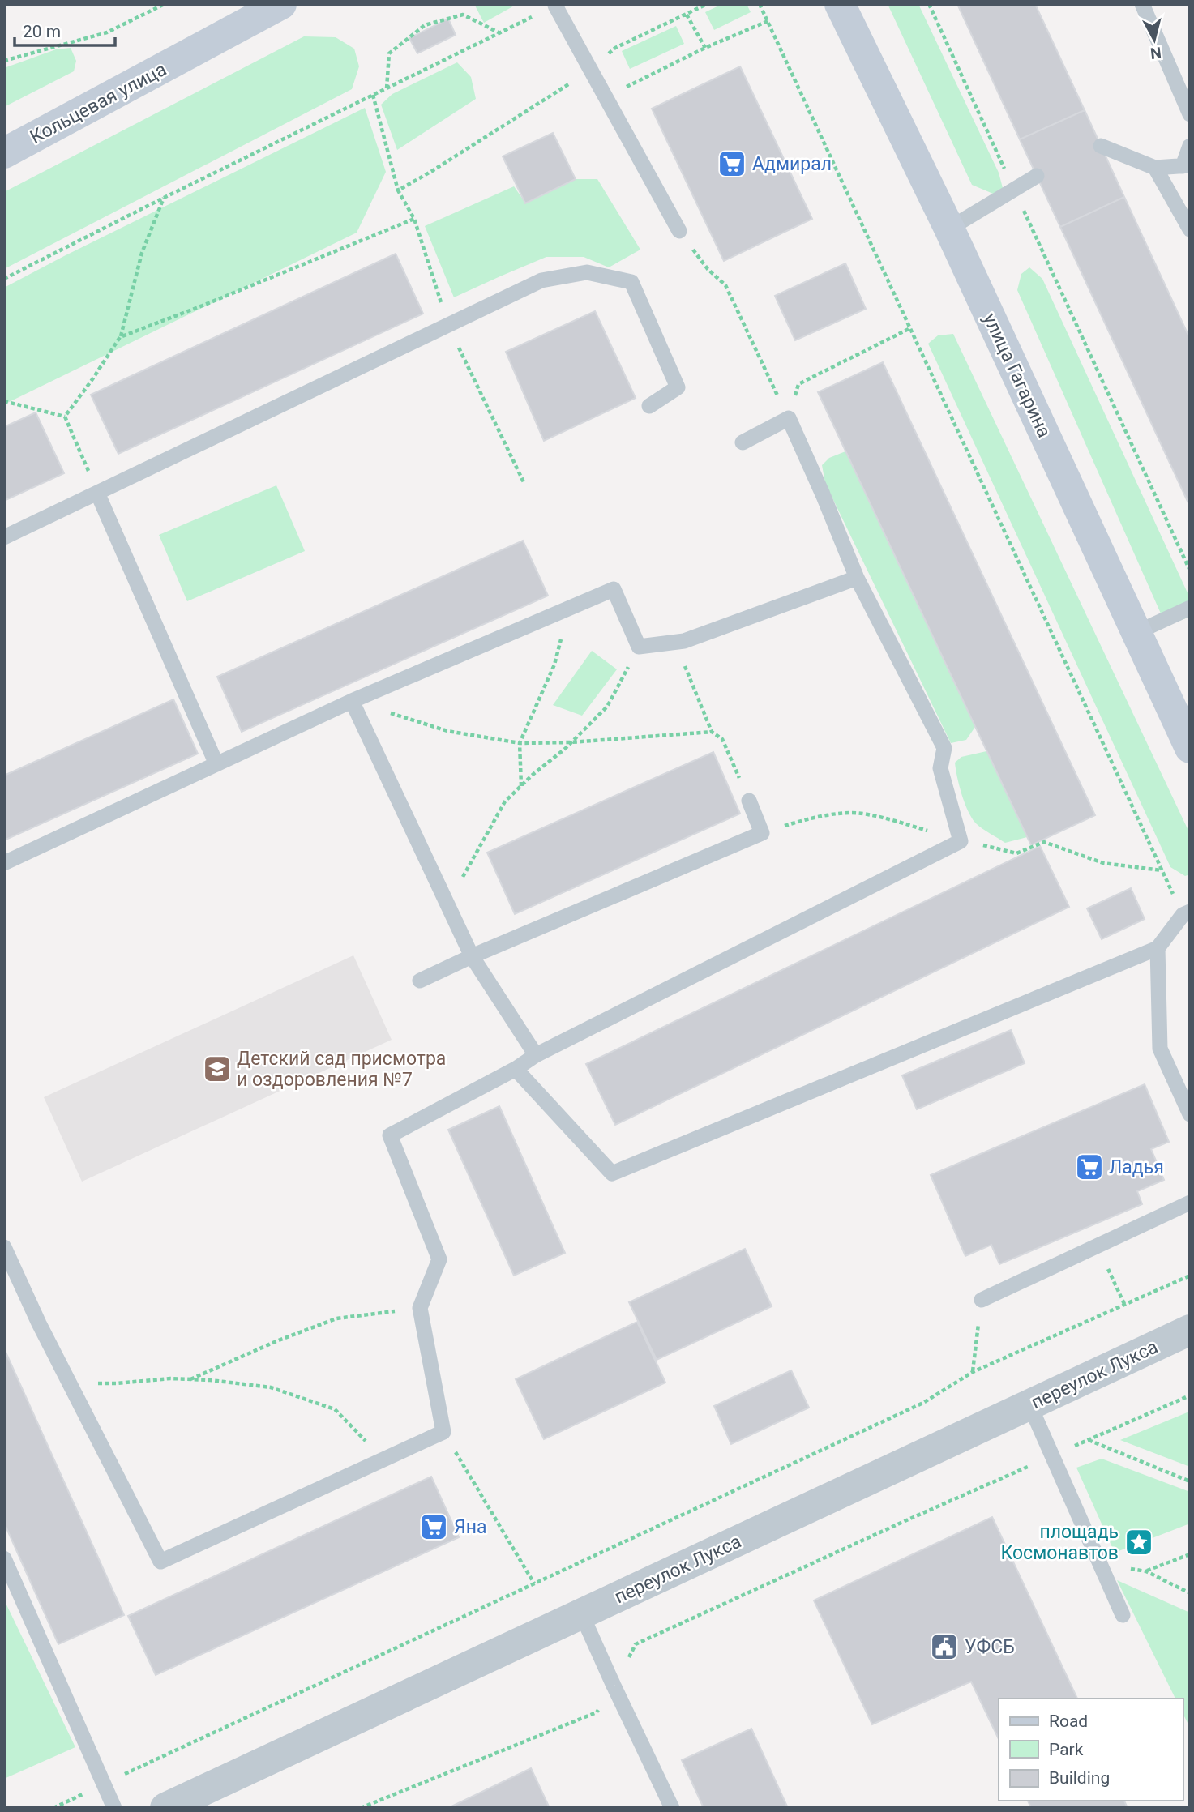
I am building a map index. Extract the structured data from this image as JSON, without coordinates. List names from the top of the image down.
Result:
{
  "streets": {
    "main road": ["Кольцевая улица", "улица Гагарина"],
    "street": ["переулок Лукса"]
  },
  "places": {
    "supermarket": ["Адмирал", "Ладья", "Яна"],
    "school or university": ["Детский сад присмотра и оздоровления №7"],
    "place": ["площадь Космонавтов"],
    "public building": ["УФСБ"]
  },
  "legend": ["Road", "Park", "Building"],
  "scale_bar": "20 m",
  "north": "bottom"
}
